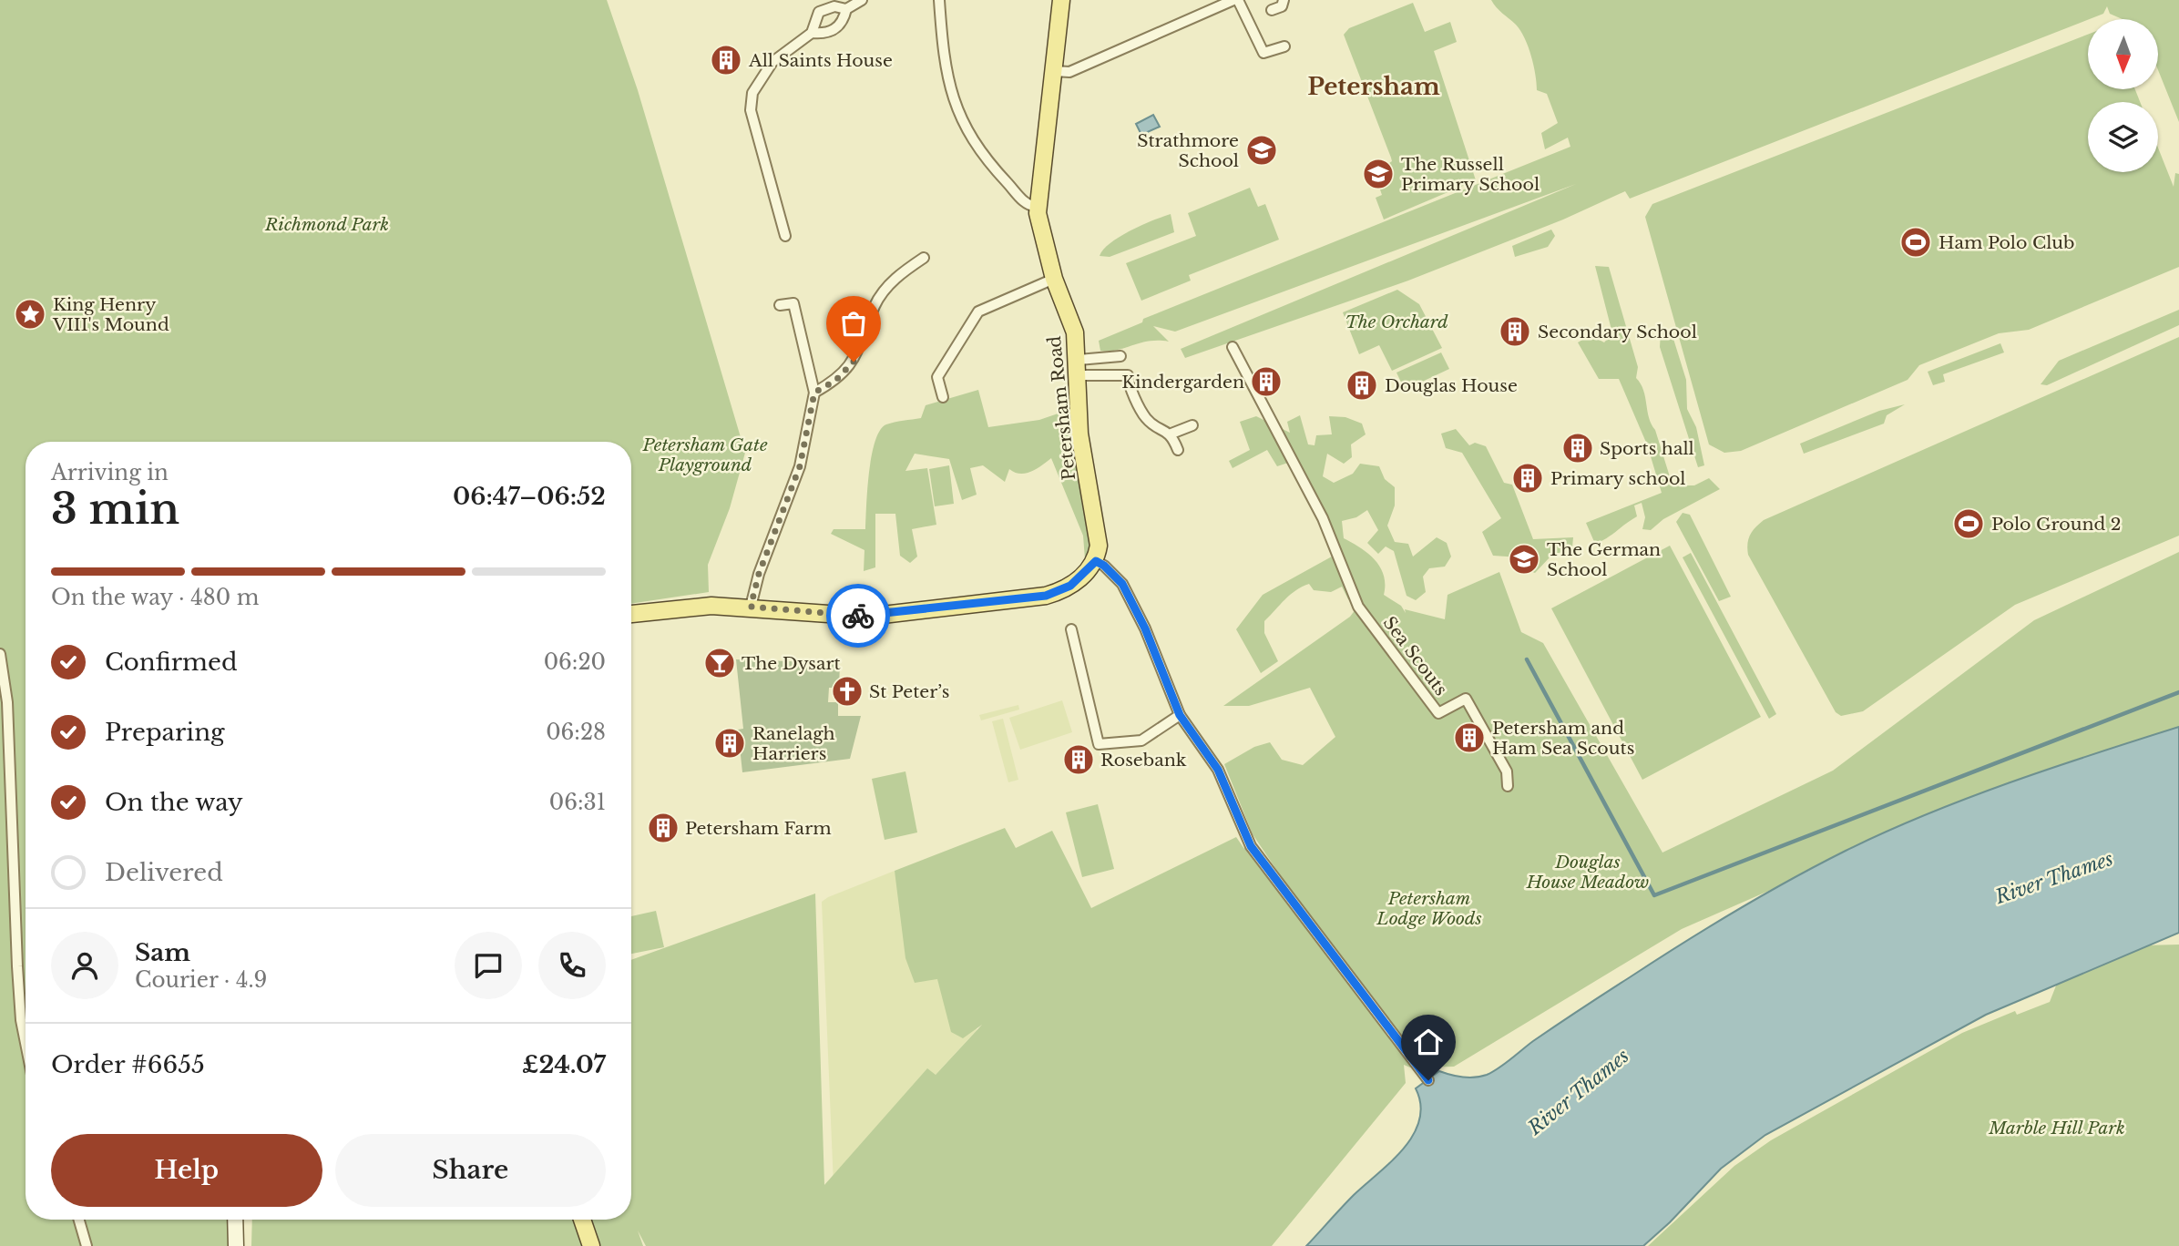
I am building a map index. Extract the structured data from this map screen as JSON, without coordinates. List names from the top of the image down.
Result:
{
  "streets": {
    "main road": ["Petersham Road"],
    "street": ["Sea Scouts"]
  },
  "districts": ["Petersham"],
  "water": ["River Thames"],
  "parks": [
    "Richmond Park",
    "The Orchard",
    "Petersham Gate Playground",
    "Douglas House Meadow",
    "Petersham Lodge Woods",
    "Marble Hill Park"
  ],
  "places": {
    "building": [
      "All Saints House",
      "Secondary School",
      "Kindergarden",
      "Douglas House",
      "Sports hall",
      "Primary school",
      "Petersham and Ham Sea Scouts",
      "Ranelagh Harriers",
      "Rosebank",
      "Petersham Farm"
    ],
    "school or university": ["Strathmore School", "The Russell Primary School", "The German School"],
    "sports": ["Ham Polo Club", "Polo Ground 2"],
    "place": ["King Henry VIII's Mound"],
    "bar": ["The Dysart"],
    "church": ["St Peter’s"]
  },
  "north": "bottom",
  "page": {
    "heading": ["3 min", "Arriving in", "06:47–06:52"],
    "panel": [
      "Sam",
      "Courier · 4.9",
      "Order #6655",
      "£24.07"
    ],
    "bar": "On the way · 480 m",
    "list": [
      ["Confirmed", "06:20"],
      ["Preparing", "06:28"],
      ["On the way", "06:31"],
      "Delivered"
    ],
    "buttons": ["Help", "Share"]
  }
}
